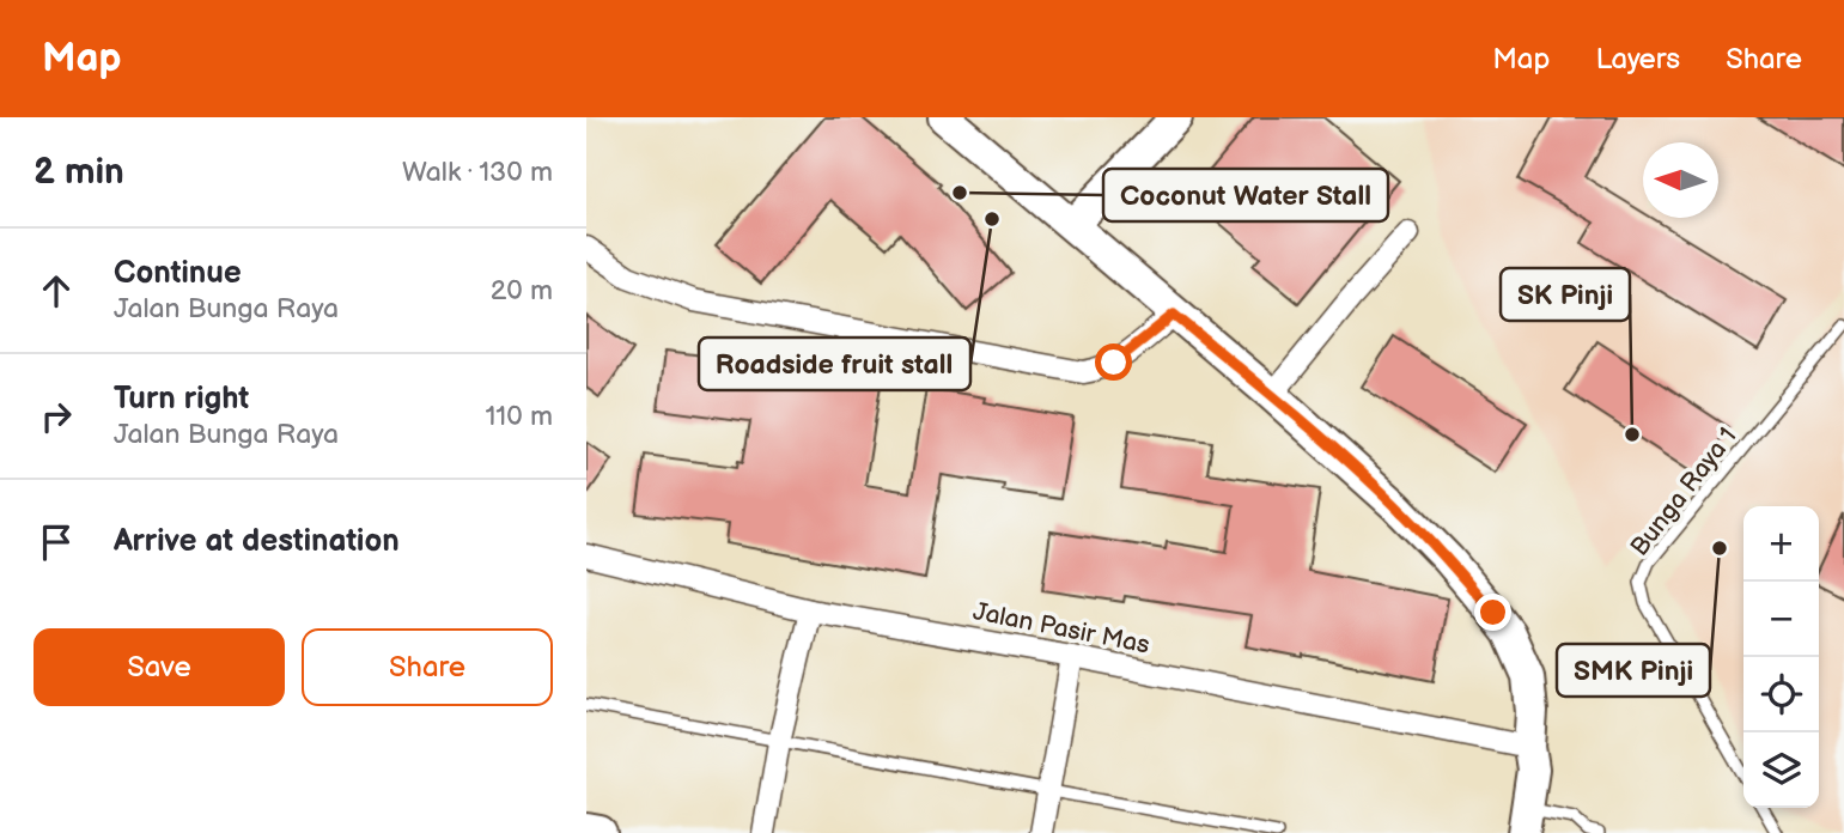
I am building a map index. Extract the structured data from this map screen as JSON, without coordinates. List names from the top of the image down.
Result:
{
  "streets": {
    "street": ["Jalan Pasir Mas"],
    "lane": ["Bunga Raya 1"]
  },
  "places": [
    "Coconut Water Stall",
    "Roadside fruit stall",
    "SK Pinji",
    "SMK Pinji"
  ],
  "north": "left",
  "page": {
    "header": "Map",
    "nav": ["Map", "Layers", "Share"],
    "heading": ["2 min", "Walk · 130 m"],
    "list": [
      ["Continue", "Jalan Bunga Raya", "20 m"],
      ["Turn right", "Jalan Bunga Raya", "110 m"],
      "Arrive at destination"
    ],
    "map_buttons": ["+", "−"],
    "buttons": ["Save", "Share"]
  }
}
